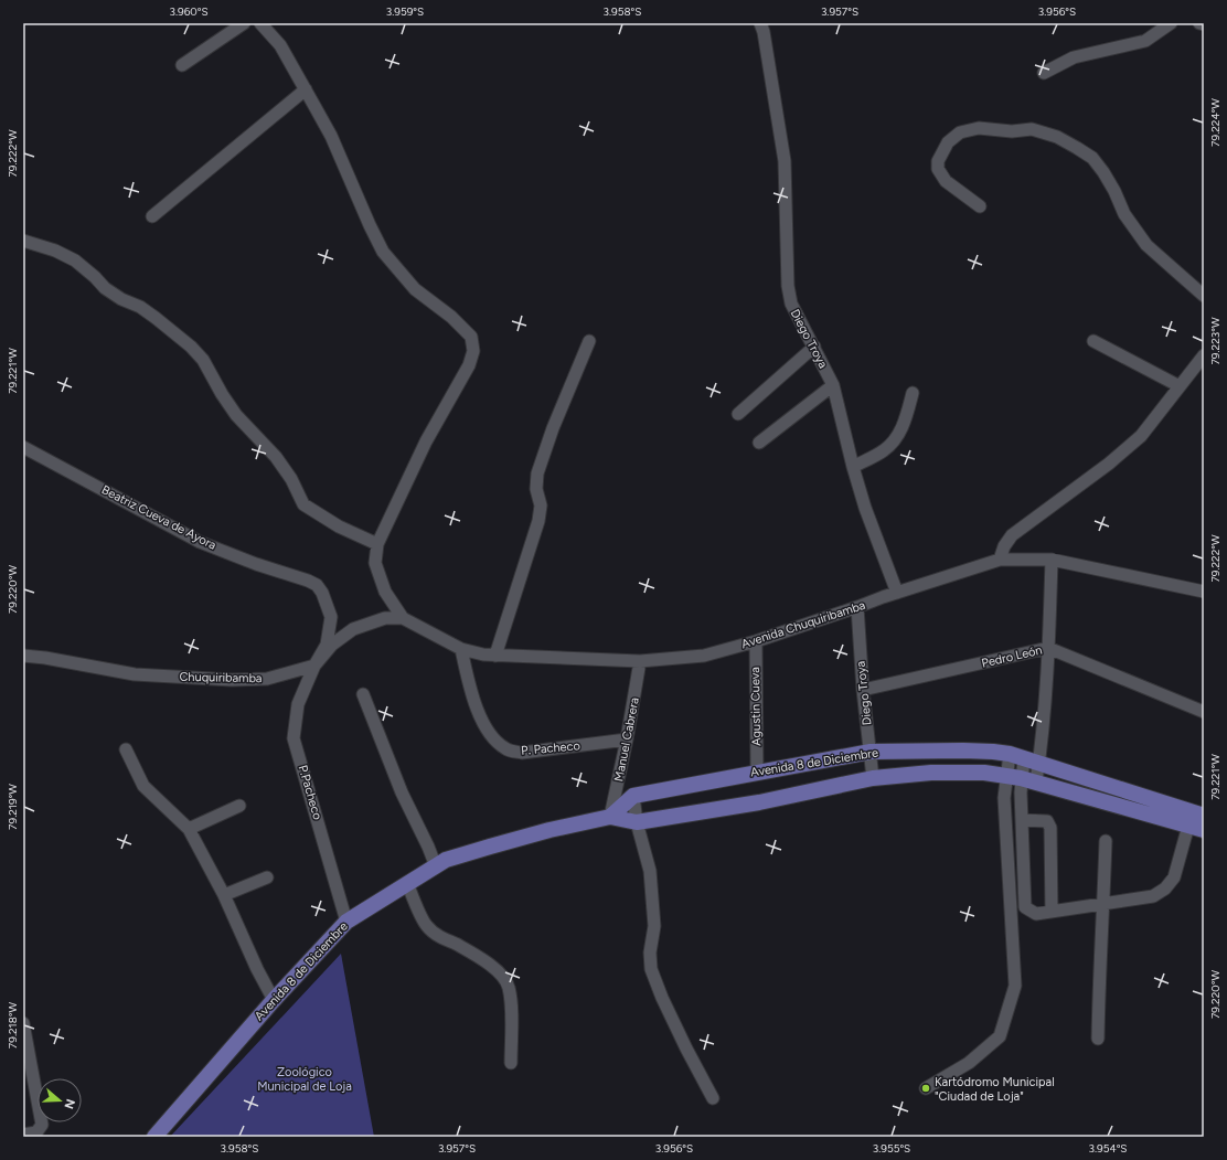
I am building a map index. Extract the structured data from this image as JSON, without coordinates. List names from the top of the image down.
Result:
{
  "streets": {
    "main road": ["Avenida 8 de Diciembre"],
    "street": [
      "Diego Troya",
      "Beatriz Cueva de Ayora",
      "Avenida Chuquiribamba",
      "Pedro León",
      "Chuquiribamba",
      "Agustin Cueva",
      "Manuel Cabrera",
      "P. Pacheco",
      "P.Pacheco"
    ]
  },
  "crossings": [
    ["Diego Troya", "Avenida Chuquiribamba"],
    ["Diego Troya", "Pedro León"],
    ["Diego Troya", "Avenida 8 de Diciembre"],
    ["Beatriz Cueva de Ayora", "Chuquiribamba"],
    ["Beatriz Cueva de Ayora", "P.Pacheco"],
    ["Avenida Chuquiribamba", "Agustin Cueva"],
    ["Avenida Chuquiribamba", "Manuel Cabrera"],
    ["Avenida Chuquiribamba", "P. Pacheco"],
    ["Chuquiribamba", "P.Pacheco"],
    ["Agustin Cueva", "Avenida 8 de Diciembre"],
    ["Manuel Cabrera", "P. Pacheco"],
    ["Manuel Cabrera", "Avenida 8 de Diciembre"],
    ["Avenida 8 de Diciembre", "P.Pacheco"]
  ],
  "parks": ["Zoológico Municipal de Loja"],
  "places": ["Kartódromo Municipal \"Ciudad de Loja\""],
  "north": "right",
  "coordinates": [
    "3.960°S",
    "3.959°S",
    "3.958°S",
    "3.957°S",
    "3.956°S",
    "79.224°W",
    "79.222°W",
    "79.223°W",
    "79.221°W",
    "79.220°W",
    "79.219°W",
    "79.218°W",
    "3.955°S",
    "3.954°S"
  ]
}
